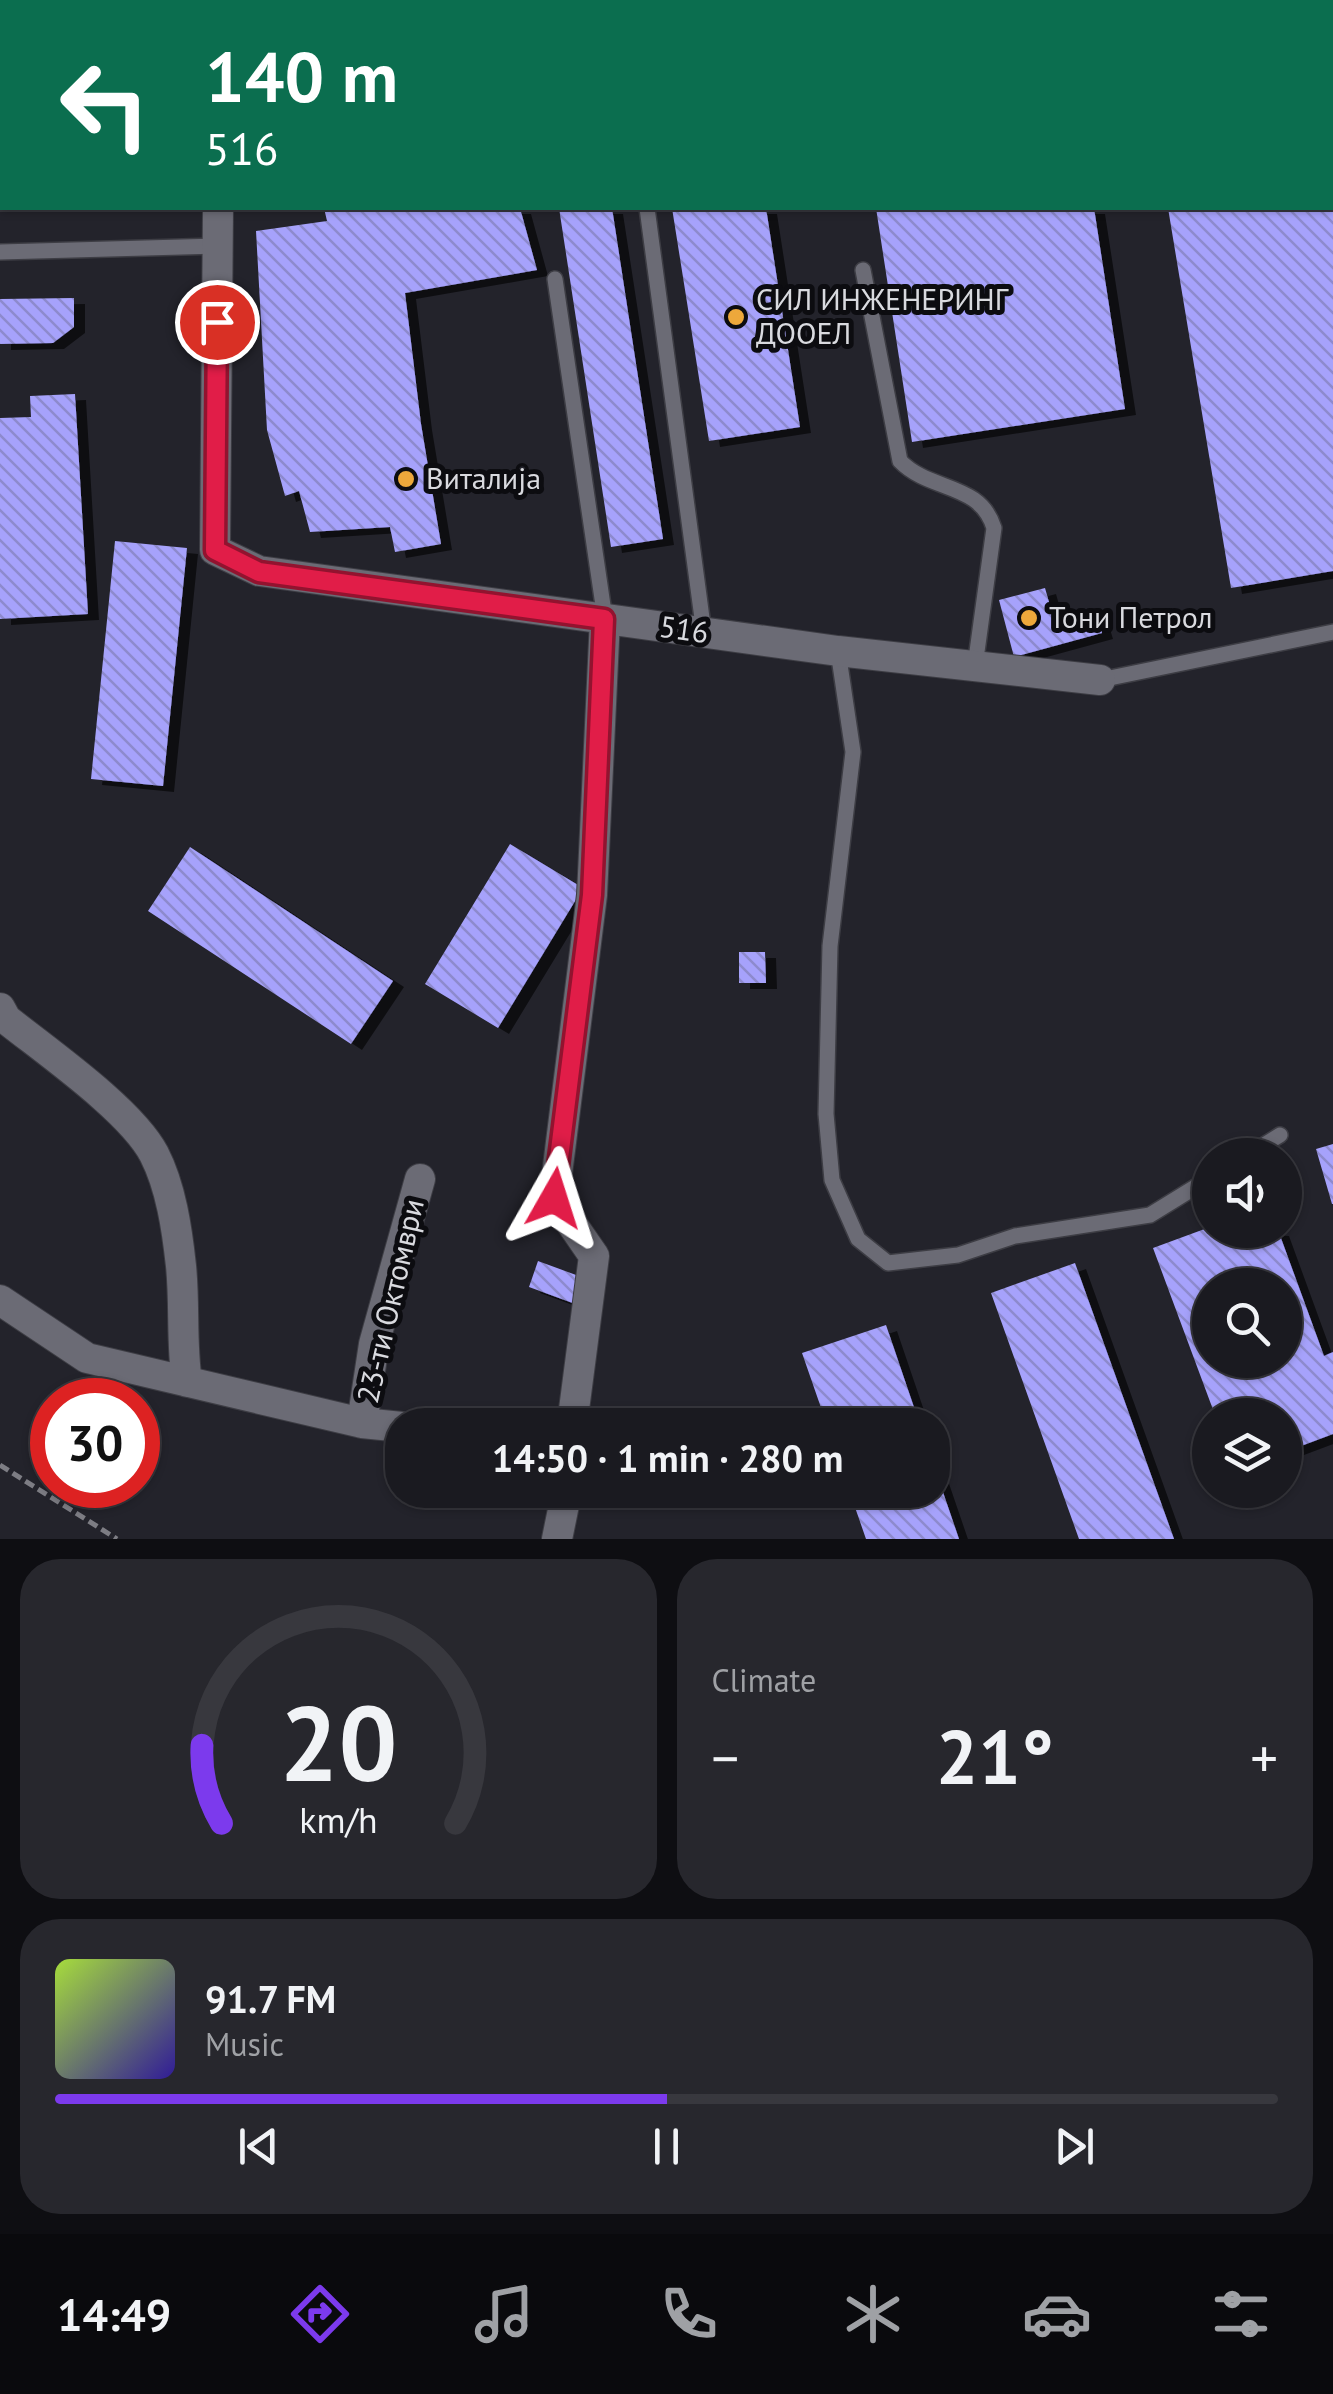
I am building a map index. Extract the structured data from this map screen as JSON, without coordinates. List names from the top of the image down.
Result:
{
  "streets": {
    "street": ["516", "23-ти Октомври"]
  },
  "places": ["СИЛ ИНЖЕНЕРИНГ ДООЕЛ", "Виталија", "Тони Петрол"],
  "page": {
    "turn": ["140 m", "516"],
    "limit": "30",
    "trip": "14:50 · 1 min · 280 m",
    "tile": "Climate",
    "heat": ["−", "21°", "+"],
    "song": ["91.7 FM", "Music"],
    "tabs": "14:49",
    "gauge": ["20", "km/h"]
  }
}
